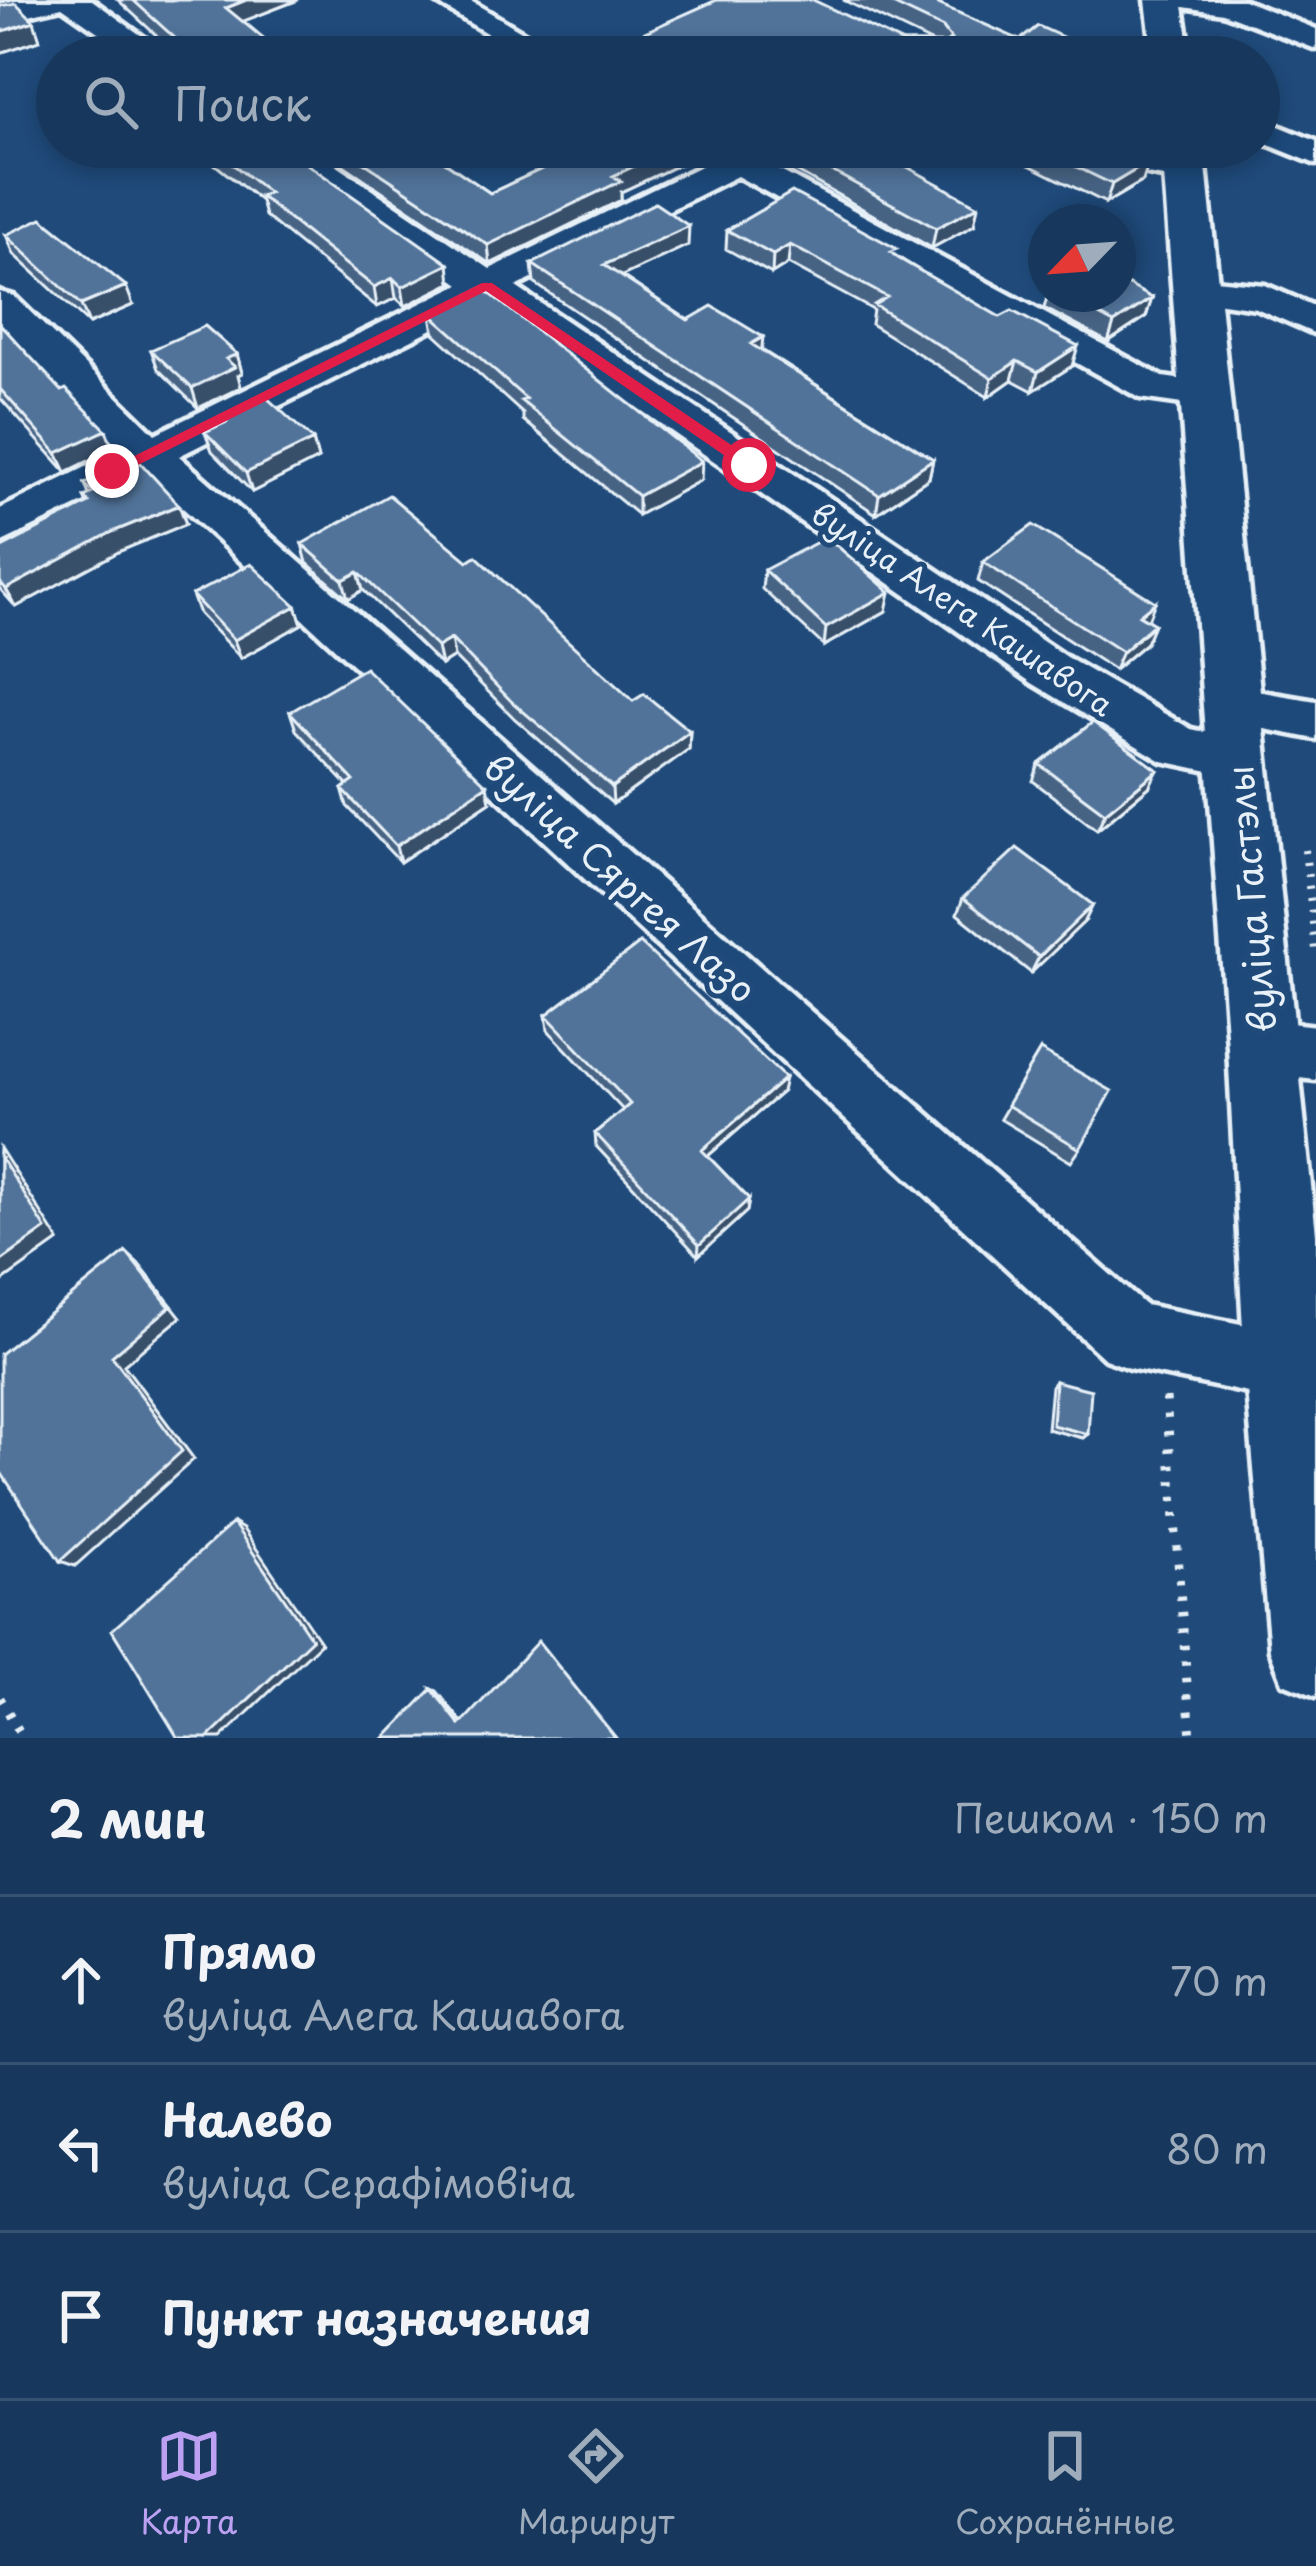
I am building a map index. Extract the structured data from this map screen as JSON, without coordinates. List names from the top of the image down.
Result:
{
  "streets": {
    "main road": ["вуліца Гастэлы"],
    "street": ["вуліца Алега Кашавога", "вуліца Сяргея Лазо"]
  },
  "crossings": [
    ["вуліца Алега Кашавога", "вуліца Гастэлы"],
    ["вуліца Сяргея Лазо", "вуліца Гастэлы"]
  ],
  "north": "bottom left",
  "page": {
    "search": "Поиск",
    "heading": ["2 мин", "Пешком · 150 m"],
    "list": [
      ["Прямо", "вуліца Алега Кашавога", "70 m"],
      ["Налево", "вуліца Серафімовіча", "80 m"],
      "Пункт назначения"
    ],
    "nav": ["Карта", "Маршрут", "Сохранённые"]
  }
}
